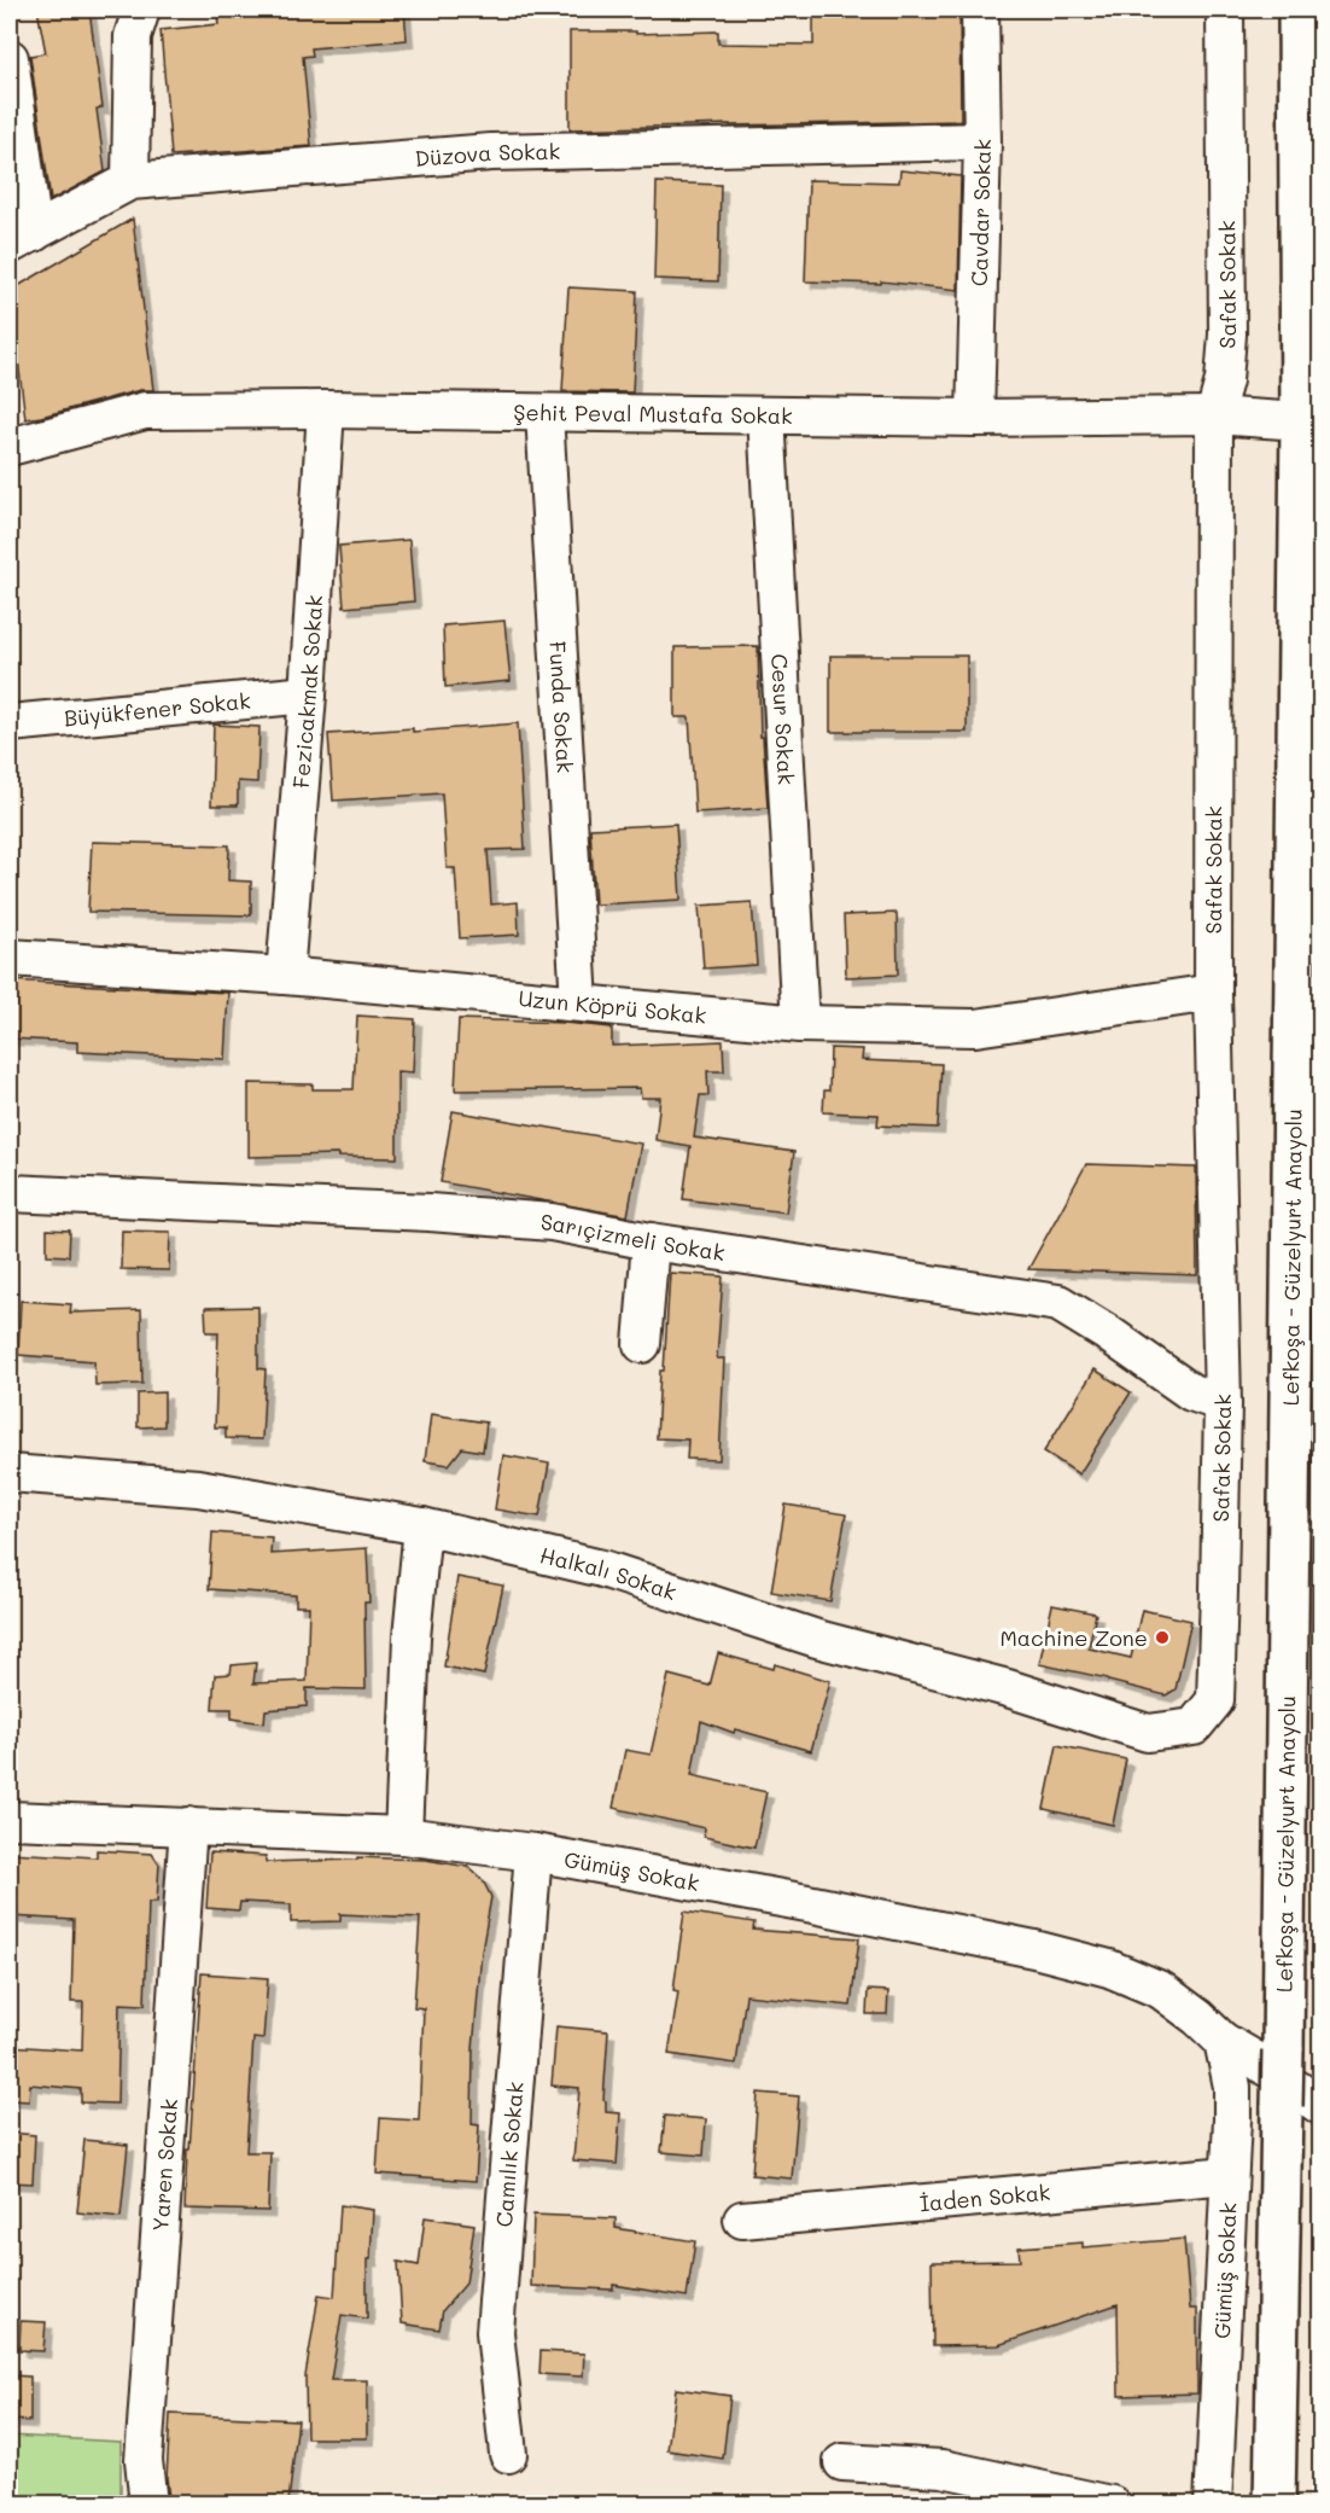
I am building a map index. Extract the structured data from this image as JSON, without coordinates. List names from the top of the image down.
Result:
{
  "streets": {
    "highway": ["Lefkoşa - Güzelyurt Anayolu"],
    "street": [
      "Düzova Sokak",
      "Cavdar Sokak",
      "Safak Sokak",
      "Şehit Peval Mustafa Sokak",
      "Fezicakmak Sokak",
      "Funda Sokak",
      "Büyükfener Sokak",
      "Cesur Sokak",
      "Uzun Köprü Sokak",
      "Sarıçizmeli Sokak",
      "Halkalı Sokak",
      "Gümüş Sokak",
      "Camılık Sokak",
      "Yaren Sokak",
      "İaden Sokak"
    ]
  },
  "crossings": [
    ["Düzova Sokak", "Cavdar Sokak"],
    ["Cavdar Sokak", "Şehit Peval Mustafa Sokak"],
    ["Safak Sokak", "Şehit Peval Mustafa Sokak"],
    ["Safak Sokak", "Uzun Köprü Sokak"],
    ["Safak Sokak", "Sarıçizmeli Sokak"],
    ["Safak Sokak", "Halkalı Sokak"],
    ["Şehit Peval Mustafa Sokak", "Fezicakmak Sokak"],
    ["Şehit Peval Mustafa Sokak", "Funda Sokak"],
    ["Şehit Peval Mustafa Sokak", "Cesur Sokak"],
    ["Şehit Peval Mustafa Sokak", "Lefkoşa - Güzelyurt Anayolu"],
    ["Fezicakmak Sokak", "Büyükfener Sokak"],
    ["Fezicakmak Sokak", "Uzun Köprü Sokak"],
    ["Funda Sokak", "Uzun Köprü Sokak"],
    ["Cesur Sokak", "Uzun Köprü Sokak"],
    ["Lefkoşa - Güzelyurt Anayolu", "Gümüş Sokak"],
    ["Gümüş Sokak", "Camılık Sokak"],
    ["Gümüş Sokak", "Yaren Sokak"],
    ["Gümüş Sokak", "İaden Sokak"]
  ],
  "places": ["Machine Zone"]
}
